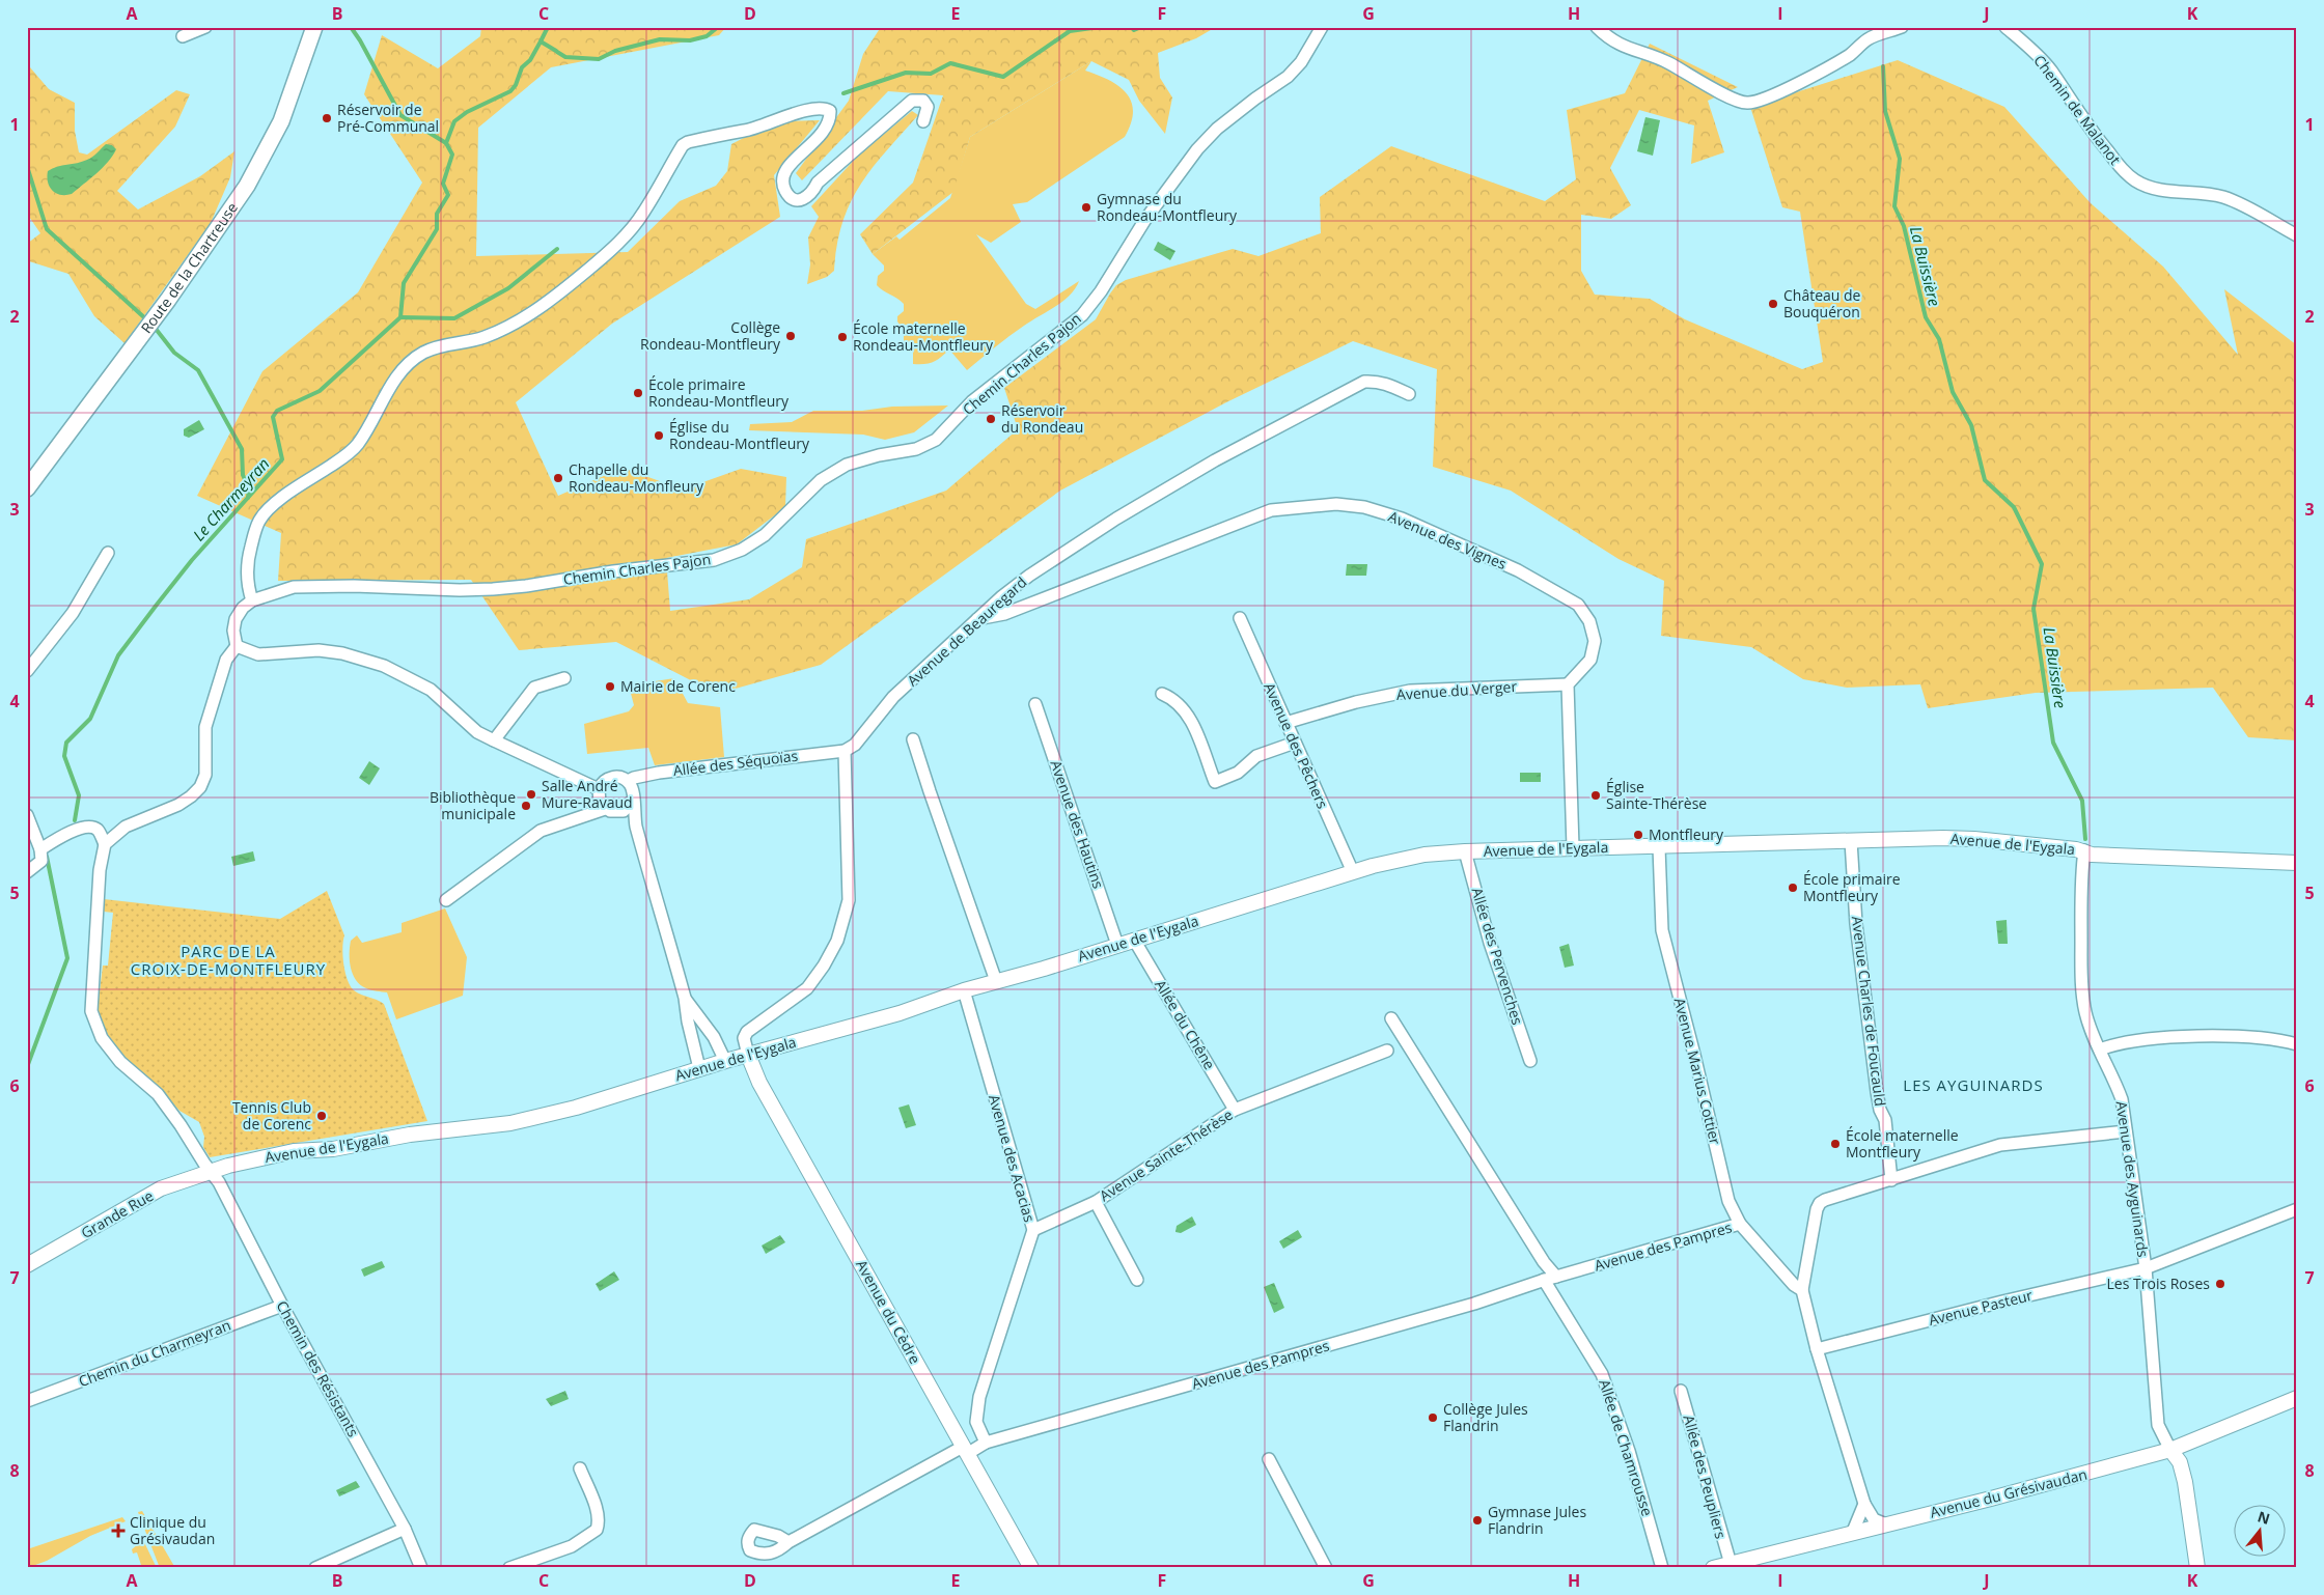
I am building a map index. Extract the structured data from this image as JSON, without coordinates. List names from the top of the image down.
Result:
{
  "streets": {
    "main road": ["Route de la Chartreuse"],
    "street": [
      "Chemin de Malanot",
      "Chemin Charles Pajon",
      "Avenue des Vignes",
      "Avenue de Beauregard",
      "Avenue du Verger",
      "Avenue des Pêchers",
      "Allée des Séquoïas",
      "Avenue des Hautins",
      "Avenue de l'Eygala",
      "Allée des Pervenches",
      "Avenue Charles de Foucauld",
      "Allée du Chêne",
      "Avenue Marius Cottier",
      "Avenue Sainte-Thérèse",
      "Avenue des Acacias",
      "Avenue des Ayguinards",
      "Grande Rue",
      "Avenue des Pampres",
      "Avenue Pasteur",
      "Avenue du Cèdre",
      "Chemin du Charmeyran",
      "Chemin des Résistants",
      "Allée de Chamrousse",
      "Allée des Peupliers",
      "Avenue du Grésivaudan"
    ]
  },
  "crossings": [
    ["Avenue des Vignes", "Avenue de Beauregard"],
    ["Avenue des Vignes", "Avenue du Verger"],
    ["Avenue de Beauregard", "Allée des Séquoïas"],
    ["Avenue du Verger", "Avenue des Pêchers"],
    ["Avenue des Pêchers", "Avenue de l'Eygala"],
    ["Avenue des Hautins", "Avenue de l'Eygala"],
    ["Avenue de l'Eygala", "Allée des Pervenches"],
    ["Avenue de l'Eygala", "Avenue Charles de Foucauld"],
    ["Avenue de l'Eygala", "Allée du Chêne"],
    ["Avenue de l'Eygala", "Avenue Marius Cottier"],
    ["Avenue de l'Eygala", "Avenue des Acacias"],
    ["Avenue de l'Eygala", "Avenue des Ayguinards"],
    ["Avenue de l'Eygala", "Grande Rue"],
    ["Avenue de l'Eygala", "Avenue du Cèdre"],
    ["Avenue de l'Eygala", "Chemin des Résistants"],
    ["Allée du Chêne", "Avenue Sainte-Thérèse"],
    ["Avenue Marius Cottier", "Avenue des Pampres"],
    ["Avenue Sainte-Thérèse", "Avenue des Acacias"],
    ["Avenue des Acacias", "Avenue des Pampres"],
    ["Avenue des Ayguinards", "Avenue Pasteur"],
    ["Avenue des Ayguinards", "Avenue du Grésivaudan"],
    ["Grande Rue", "Chemin des Résistants"],
    ["Avenue des Pampres", "Avenue du Cèdre"],
    ["Avenue des Pampres", "Allée de Chamrousse"],
    ["Chemin du Charmeyran", "Chemin des Résistants"],
    ["Allée des Peupliers", "Avenue du Grésivaudan"]
  ],
  "districts": ["PARC DE LA CROIX-DE-MONTFLEURY", "LES AYGUINARDS"],
  "water": ["La Buissière", "Le Charmeyran"],
  "places": {
    "other": [
      "Réservoir de Pré-Communal",
      "Gymnase du Rondeau-Montfleury",
      "Château de Bouquéron",
      "Collège Rondeau-Montfleury",
      "École maternelle Rondeau-Montfleury",
      "École primaire Rondeau-Montfleury",
      "Réservoir du Rondeau",
      "Église du Rondeau-Montfleury",
      "Chapelle du Rondeau-Monfleury",
      "Mairie de Corenc",
      "Salle André Mure-Ravaud",
      "Église Sainte-Thérèse",
      "Bibliothèque municipale",
      "Montfleury",
      "École primaire Montfleury",
      "Tennis Club de Corenc",
      "École maternelle Montfleury",
      "Les Trois Roses",
      "Collège Jules Flandrin",
      "Gymnase Jules Flandrin"
    ],
    "health": ["Clinique du Grésivaudan"]
  },
  "north": "top",
  "grid": {
    "columns": [
      "A",
      "B",
      "C",
      "D",
      "E",
      "F",
      "G",
      "H",
      "I",
      "J",
      "K"
    ],
    "rows": [
      "1",
      "2",
      "3",
      "4",
      "5",
      "6",
      "7",
      "8"
    ]
  }
}
